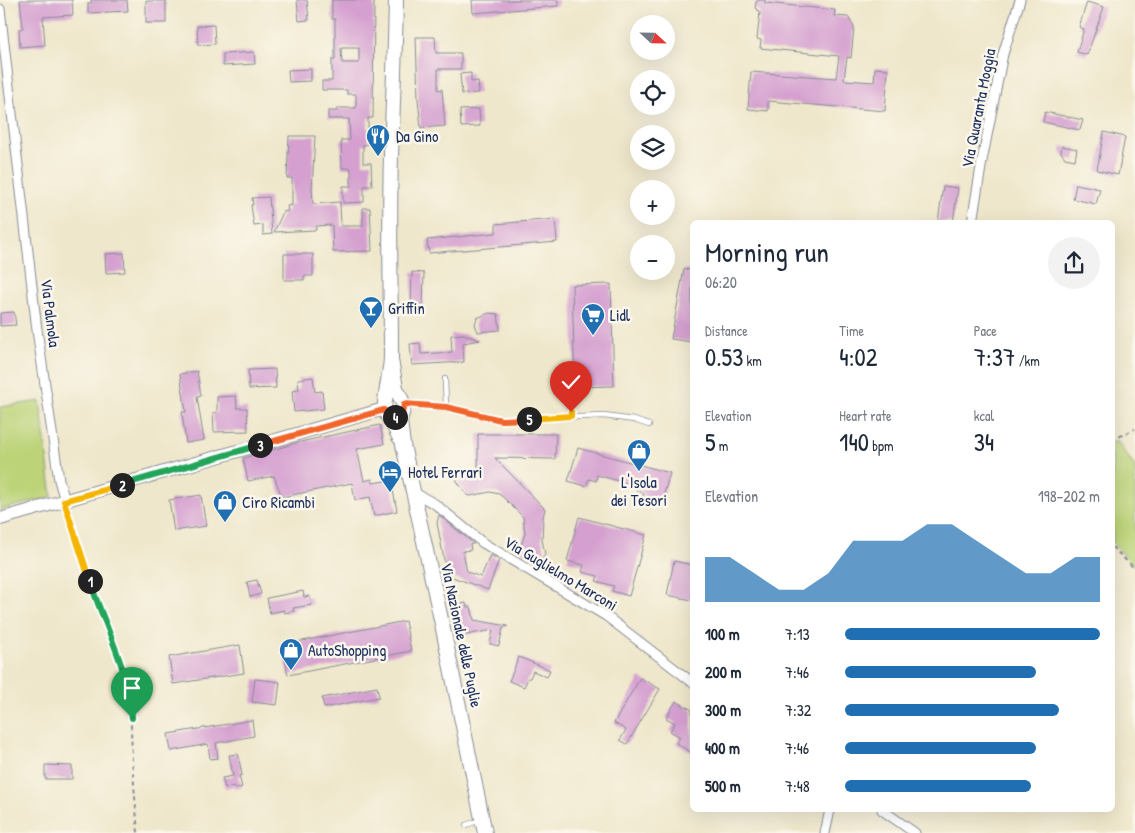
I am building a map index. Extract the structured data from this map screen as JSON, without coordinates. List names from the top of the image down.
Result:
{
  "streets": {
    "main road": ["Via Nazionale delle Puglie"],
    "street": ["Via Quaranta Moggia", "Via Palmola", "Via Guglielmo Marconi"]
  },
  "crossings": [
    ["Via Guglielmo Marconi", "Via Nazionale delle Puglie"]
  ],
  "places": {
    "restaurant": ["Da Gino"],
    "bar": ["Griffin"],
    "supermarket": ["Lidl"],
    "shop": ["L'Isola dei Tesori", "Ciro Ricambi", "AutoShopping"],
    "hotel": ["Hotel Ferrari"]
  },
  "north": "right",
  "page": {
    "map_buttons": ["+", "−"],
    "heading": ["Morning run", "06:20"],
    "stats": [
      ["Distance", "0.53 km"],
      ["Time", "4:02"],
      ["Pace", "7:37 /km"],
      ["Elevation", "5 m"],
      ["Heart rate", "140 bpm"],
      ["kcal", "34"]
    ],
    "pins": [
      "4",
      "5",
      "3",
      "2",
      "1"
    ],
    "chart": ["Elevation", "198–202 m"],
    "list": [
      {
        "name": "100 m",
        "note": "7:13"
      },
      {
        "name": "200 m",
        "note": "7:46"
      },
      {
        "name": "300 m",
        "note": "7:32"
      },
      {
        "name": "400 m",
        "note": "7:46"
      },
      {
        "name": "500 m",
        "note": "7:48"
      }
    ]
  }
}
